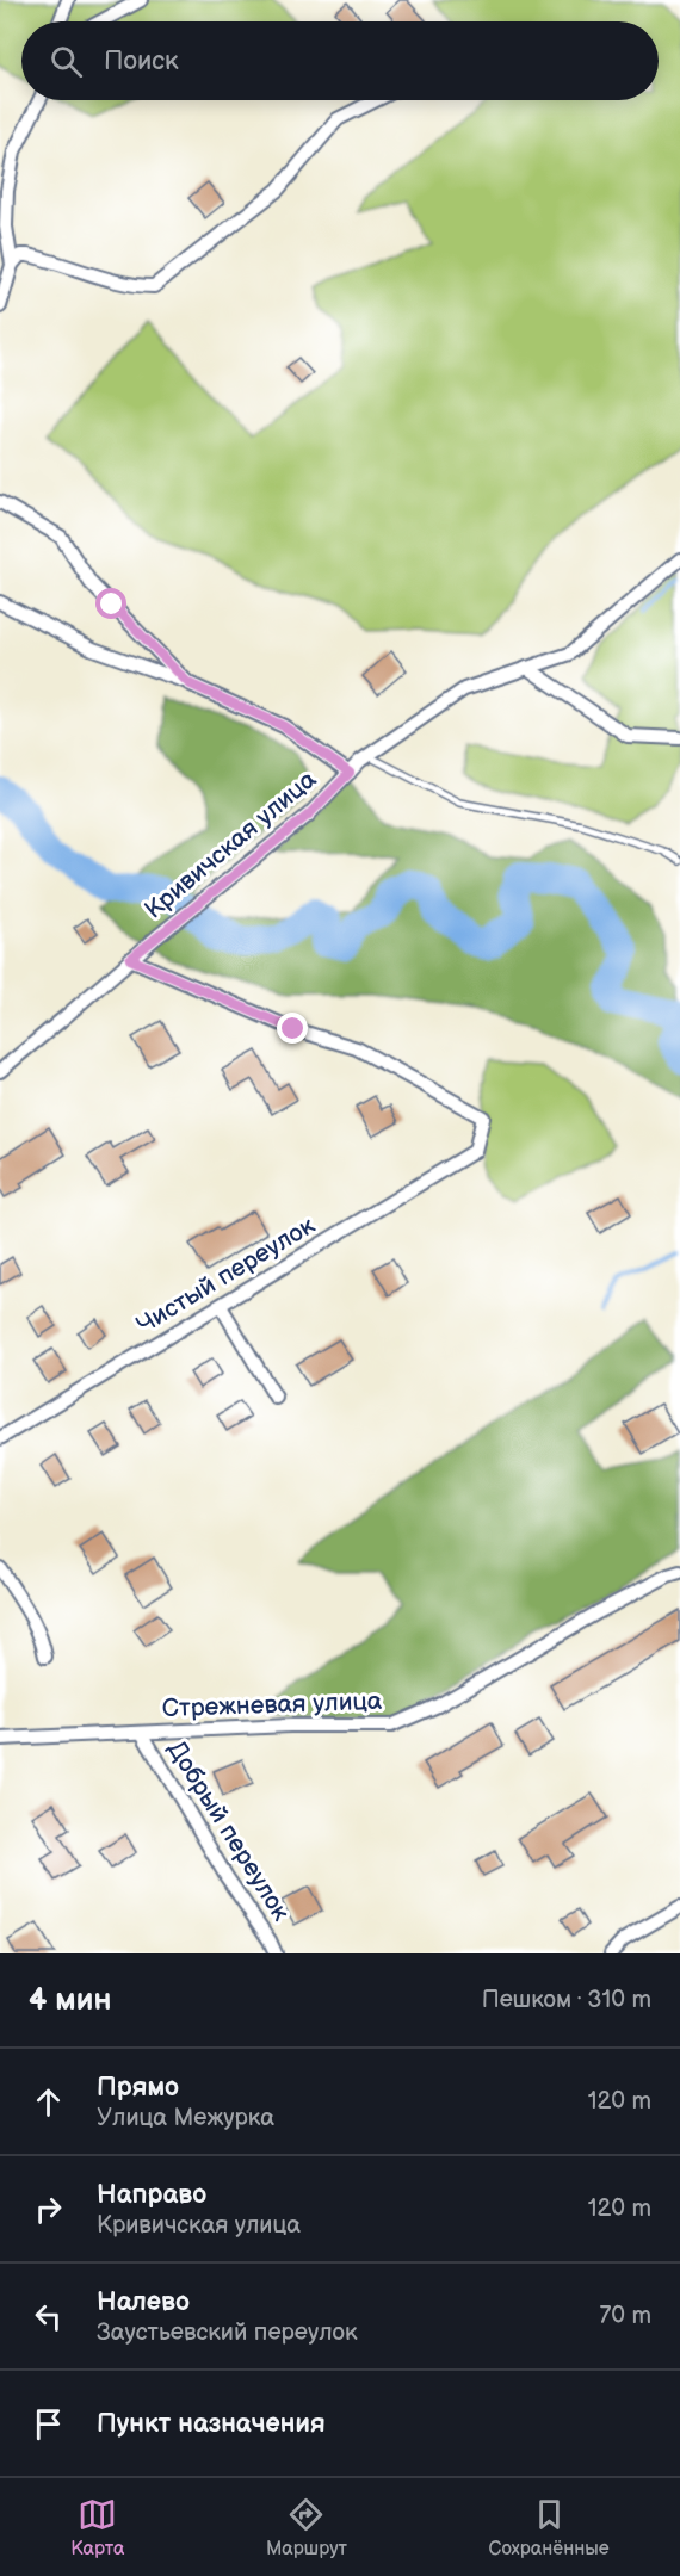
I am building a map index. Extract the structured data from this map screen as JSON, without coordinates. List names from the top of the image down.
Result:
{
  "streets": {
    "street": [
      "Кривичская улица",
      "Чистый переулок",
      "Стрежневая улица",
      "Добрый переулок"
    ]
  },
  "crossings": [
    ["Кривичская улица", "Чистый переулок"],
    ["Стрежневая улица", "Добрый переулок"]
  ],
  "page": {
    "search": "Поиск",
    "heading": ["4 мин", "Пешком · 310 m"],
    "list": [
      ["Прямо", "Улица Межурка", "120 m"],
      ["Направо", "Кривичская улица", "120 m"],
      ["Налево", "Заустьевский переулок", "70 m"],
      "Пункт назначения"
    ],
    "nav": ["Карта", "Маршрут", "Сохранённые"]
  }
}
